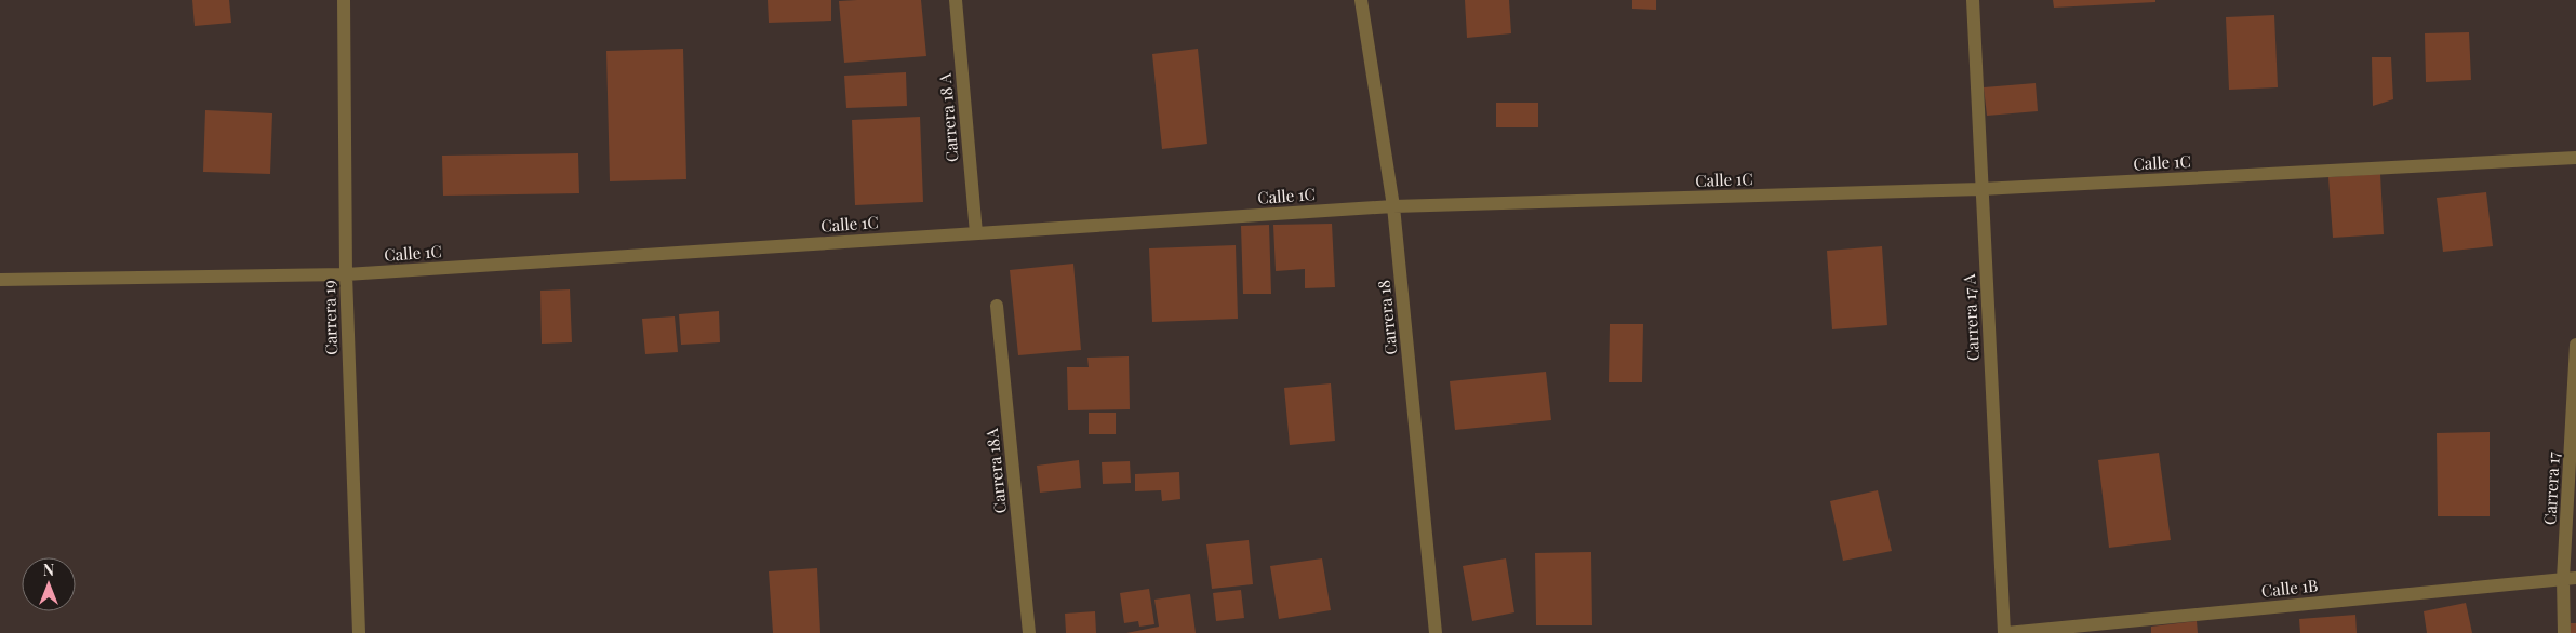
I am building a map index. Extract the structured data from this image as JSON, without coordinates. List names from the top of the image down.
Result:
{
  "streets": {
    "street": [
      "Carrera 18 A",
      "Calle 1C",
      "Carrera 19",
      "Carrera 18",
      "Carrera 17 A",
      "Carrera 18A",
      "Carrera 17",
      "Calle 1B"
    ]
  },
  "crossings": [
    ["Carrera 18 A", "Calle 1C"],
    ["Calle 1C", "Carrera 19"],
    ["Calle 1C", "Carrera 18"],
    ["Calle 1C", "Carrera 17 A"],
    ["Carrera 17 A", "Calle 1B"],
    ["Carrera 17", "Calle 1B"]
  ],
  "north": "top"
}
